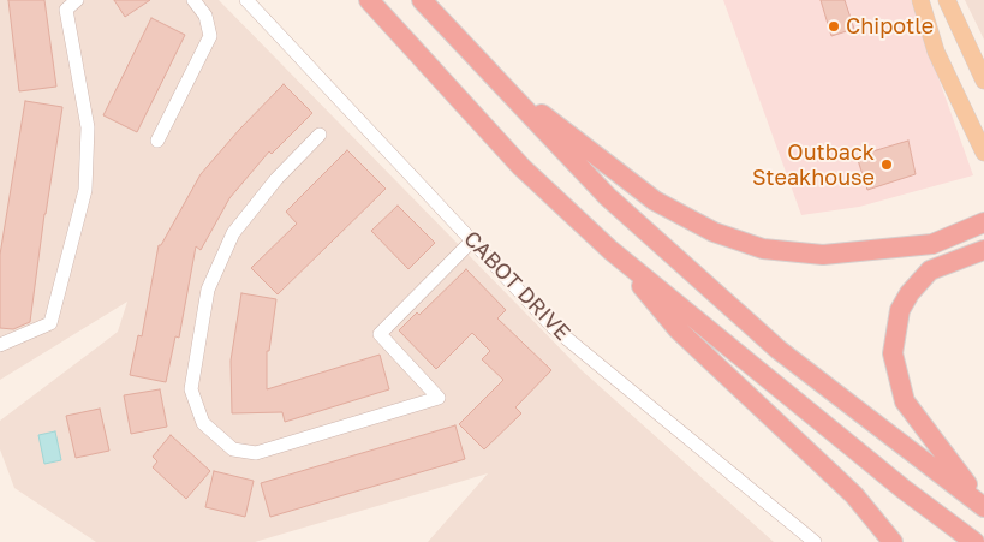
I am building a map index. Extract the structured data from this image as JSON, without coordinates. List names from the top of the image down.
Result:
{
  "streets": {
    "street": ["CABOT DRIVE"]
  },
  "places": ["Chipotle", "Outback Steakhouse"]
}
